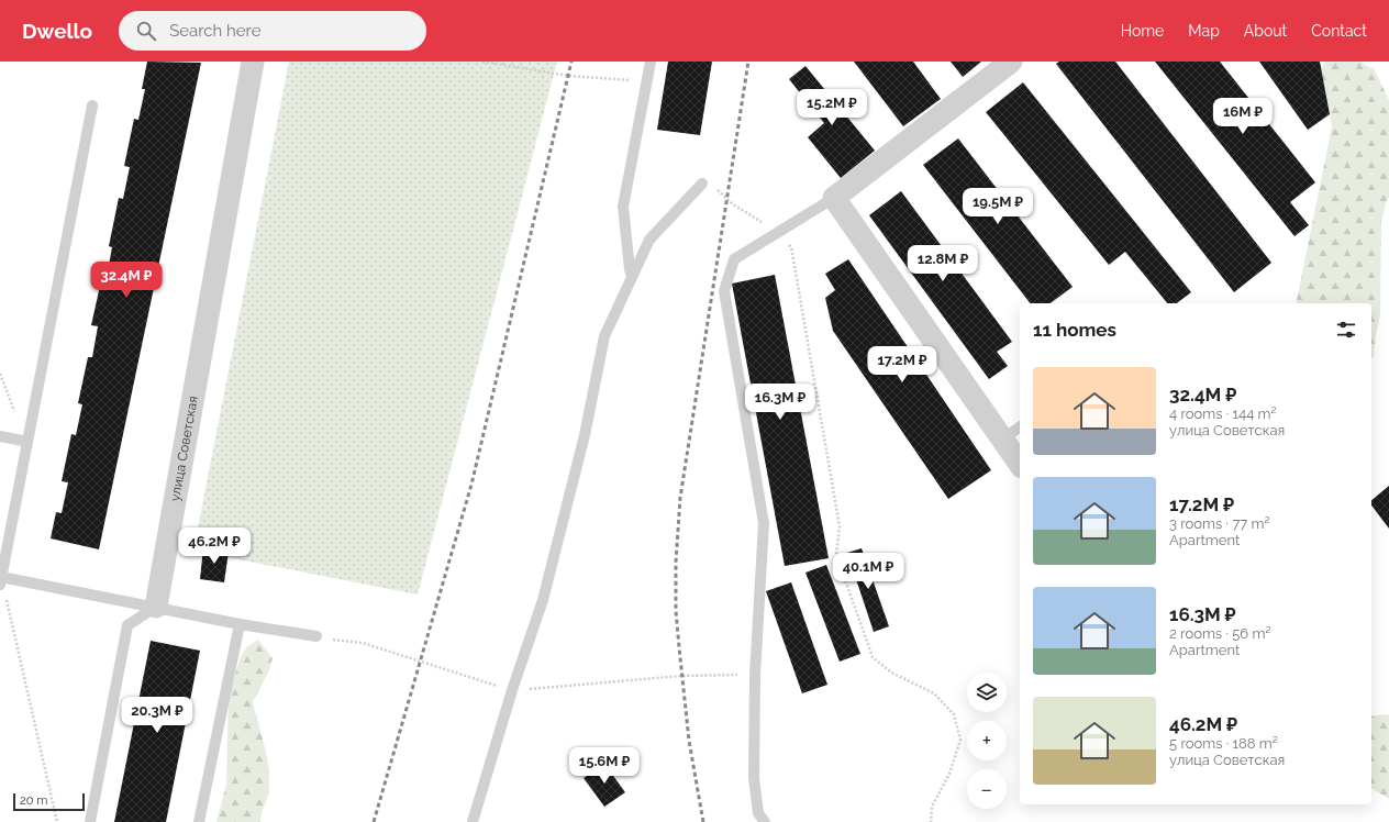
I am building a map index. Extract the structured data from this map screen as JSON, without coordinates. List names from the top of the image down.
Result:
{
  "streets": {
    "street": ["улица Советская"]
  },
  "scale_bar": "20 m",
  "page": {
    "header": "Dwello",
    "search": "Search here",
    "nav": [
      "Home",
      "Map",
      "About",
      "Contact"
    ],
    "price": [
      "15.2M ₽",
      "16M ₽",
      "19.5M ₽",
      "12.8M ₽",
      "32.4M ₽",
      "17.2M ₽",
      "16.3M ₽",
      "46.2M ₽",
      "40.1M ₽",
      "20.3M ₽",
      "15.6M ₽"
    ],
    "heading": "11 homes",
    "list": [
      {
        "name": "32.4M ₽",
        "note": "4 rooms · 144 m² · улица Советская"
      },
      {
        "name": "17.2M ₽",
        "note": "3 rooms · 77 m² · Apartment"
      },
      {
        "name": "16.3M ₽",
        "note": "2 rooms · 56 m² · Apartment"
      },
      {
        "name": "46.2M ₽",
        "note": "5 rooms · 188 m² · улица Советская"
      }
    ],
    "map_buttons": ["+", "−"],
    "scale": "20 m"
  }
}
